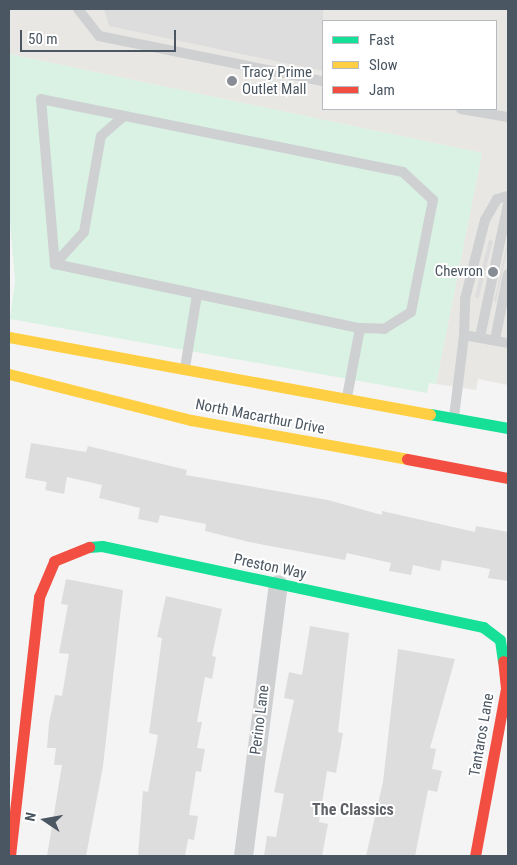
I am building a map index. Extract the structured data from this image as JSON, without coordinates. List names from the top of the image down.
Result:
{
  "streets": {
    "main road": ["North Macarthur Drive", "Preston Way", "Tantaros Lane"],
    "street": ["Perino Lane"]
  },
  "crossings": [
    ["Preston Way", "Perino Lane"],
    ["Preston Way", "Tantaros Lane"]
  ],
  "districts": ["The Classics"],
  "places": ["Tracy Prime Outlet Mall", "Chevron"],
  "legend": ["Fast", "Slow", "Jam"],
  "scale_bar": "50 m",
  "north": "left"
}
